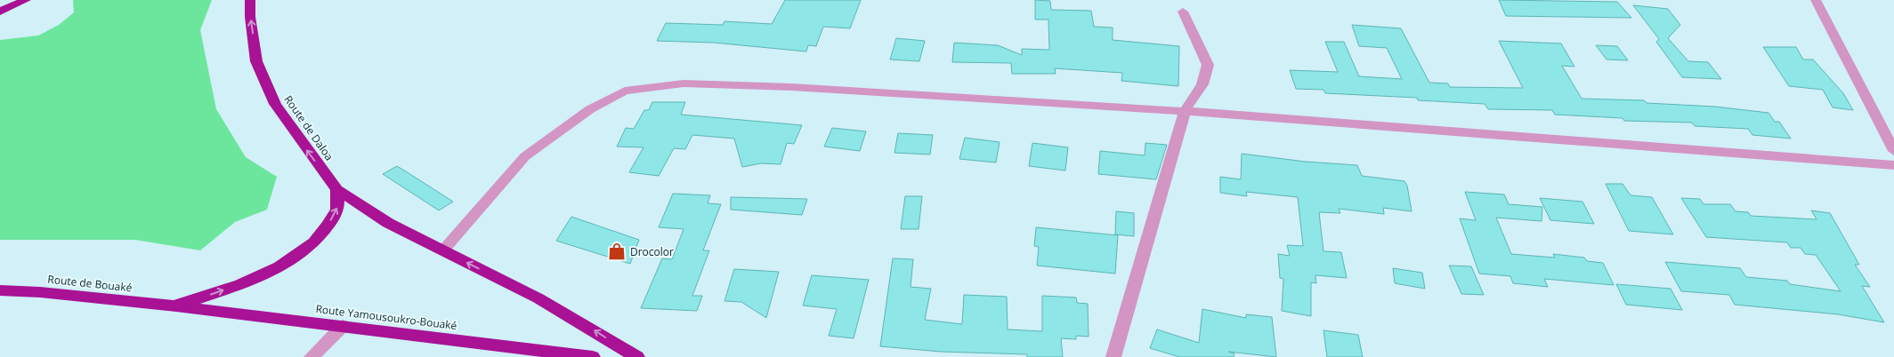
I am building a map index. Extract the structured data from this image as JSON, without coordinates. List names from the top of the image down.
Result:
{
  "streets": {
    "highway": ["Route de Daloa", "Route de Bouaké", "Route Yamousoukro-Bouaké"]
  },
  "crossings": [
    ["Route de Bouaké", "Route Yamousoukro-Bouaké"]
  ],
  "one_way": ["Route de Daloa"],
  "places": {
    "shop": ["Drocolor"]
  }
}
